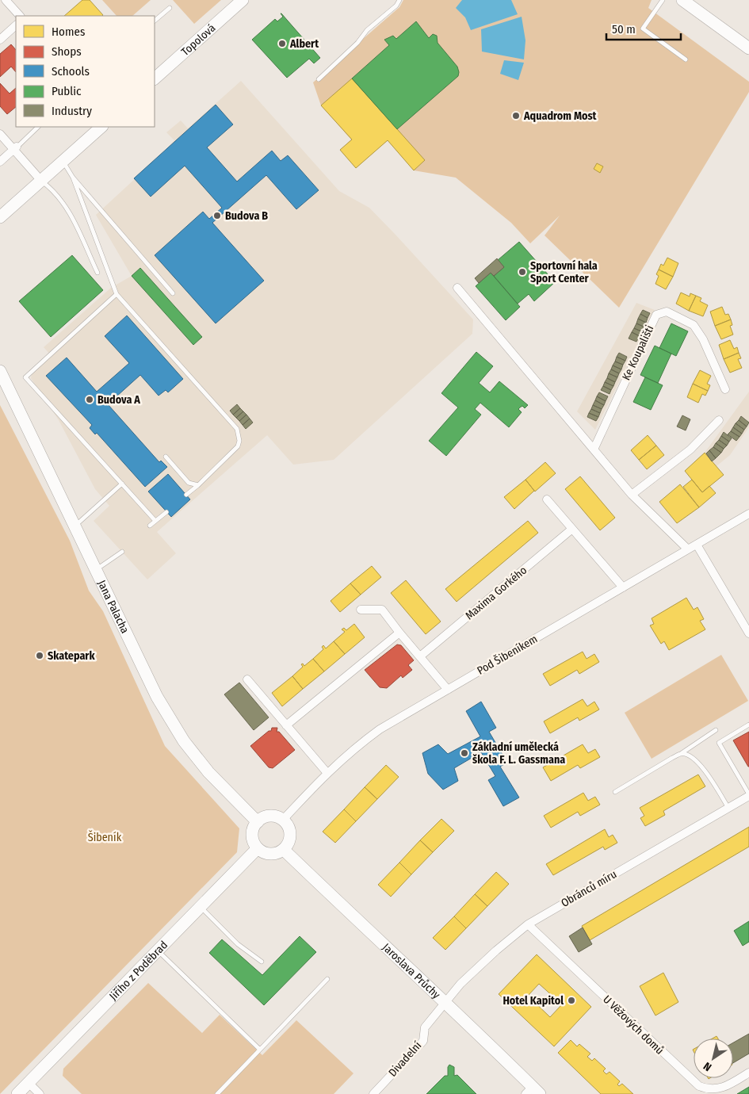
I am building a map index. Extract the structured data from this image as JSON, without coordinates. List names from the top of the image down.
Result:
{
  "streets": {
    "street": [
      "Topolová",
      "Ke Koupališti",
      "Maxima Gorkého",
      "Jana Palacha",
      "Pod Šibeníkem",
      "Obránců míru",
      "Jiřího z Poděbrad",
      "Jaroslava Průchy",
      "U Věžových domů",
      "Divadelní"
    ]
  },
  "crossings": [
    ["Jana Palacha", "Pod Šibeníkem"],
    ["Jana Palacha", "Jiřího z Poděbrad"],
    ["Jana Palacha", "Jaroslava Průchy"],
    ["Pod Šibeníkem", "Jiřího z Poděbrad"],
    ["Pod Šibeníkem", "Jaroslava Průchy"],
    ["Obránců míru", "Jaroslava Průchy"],
    ["Obránců míru", "U Věžových domů"],
    ["Obránců míru", "Divadelní"],
    ["Jiřího z Poděbrad", "Jaroslava Průchy"],
    ["Jaroslava Průchy", "Divadelní"]
  ],
  "parks": ["Šibeník"],
  "places": [
    "Albert",
    "Aquadrom Most",
    "Budova B",
    "Sportovní hala Sport Center",
    "Budova A",
    "Skatepark",
    "Základní umělecká škola F. L. Gassmana",
    "Hotel Kapitol"
  ],
  "legend": [
    "Homes",
    "Shops",
    "Schools",
    "Public",
    "Industry"
  ],
  "scale_bar": "50 m",
  "north": "bottom left"
}
